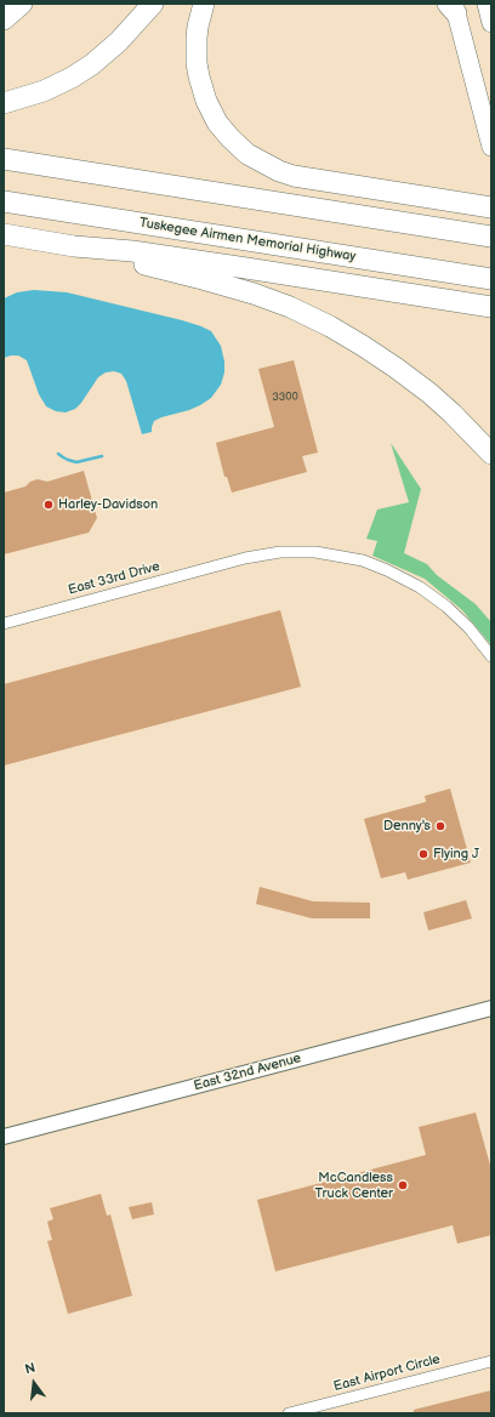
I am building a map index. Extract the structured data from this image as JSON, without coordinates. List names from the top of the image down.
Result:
{
  "streets": {
    "highway": ["Tuskegee Airmen Memorial Highway"],
    "street": ["East 33rd Drive", "East 32nd Avenue", "East Airport Circle"]
  },
  "places": [
    "Harley-Davidson",
    "Denny's",
    "Flying J",
    "McCandless Truck Center"
  ],
  "house_numbers": ["3300"],
  "north": "top"
}
